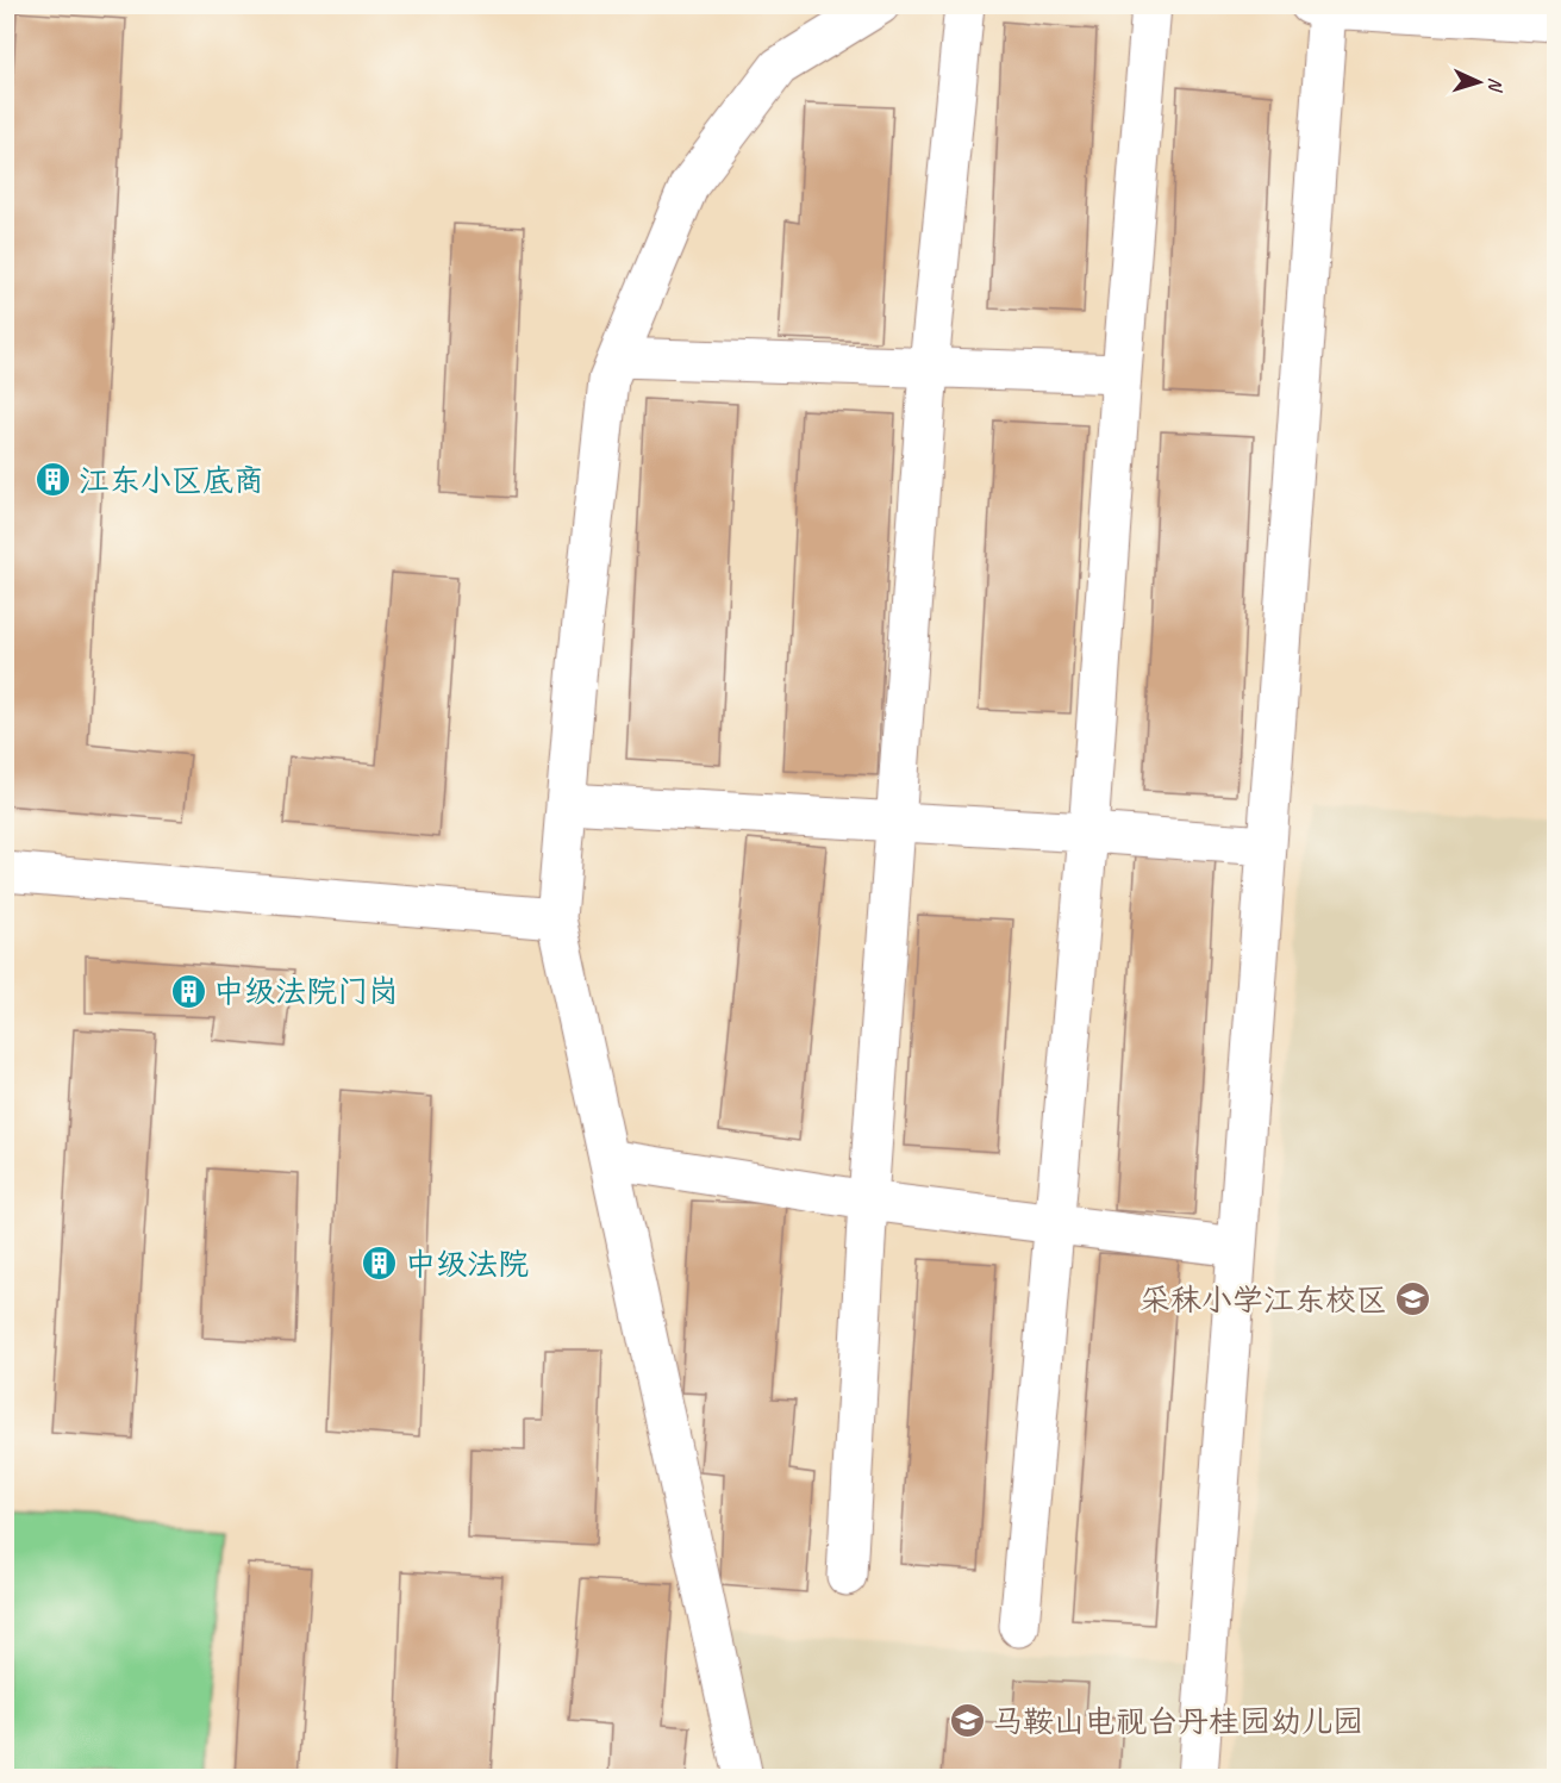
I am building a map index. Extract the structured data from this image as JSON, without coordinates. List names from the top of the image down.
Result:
{
  "places": {
    "building": ["江东小区底商", "中级法院门岗", "中级法院"],
    "school or university": ["采秣小学江东校区", "马鞍山电视台丹桂园幼儿园"]
  },
  "north": "right"
}
